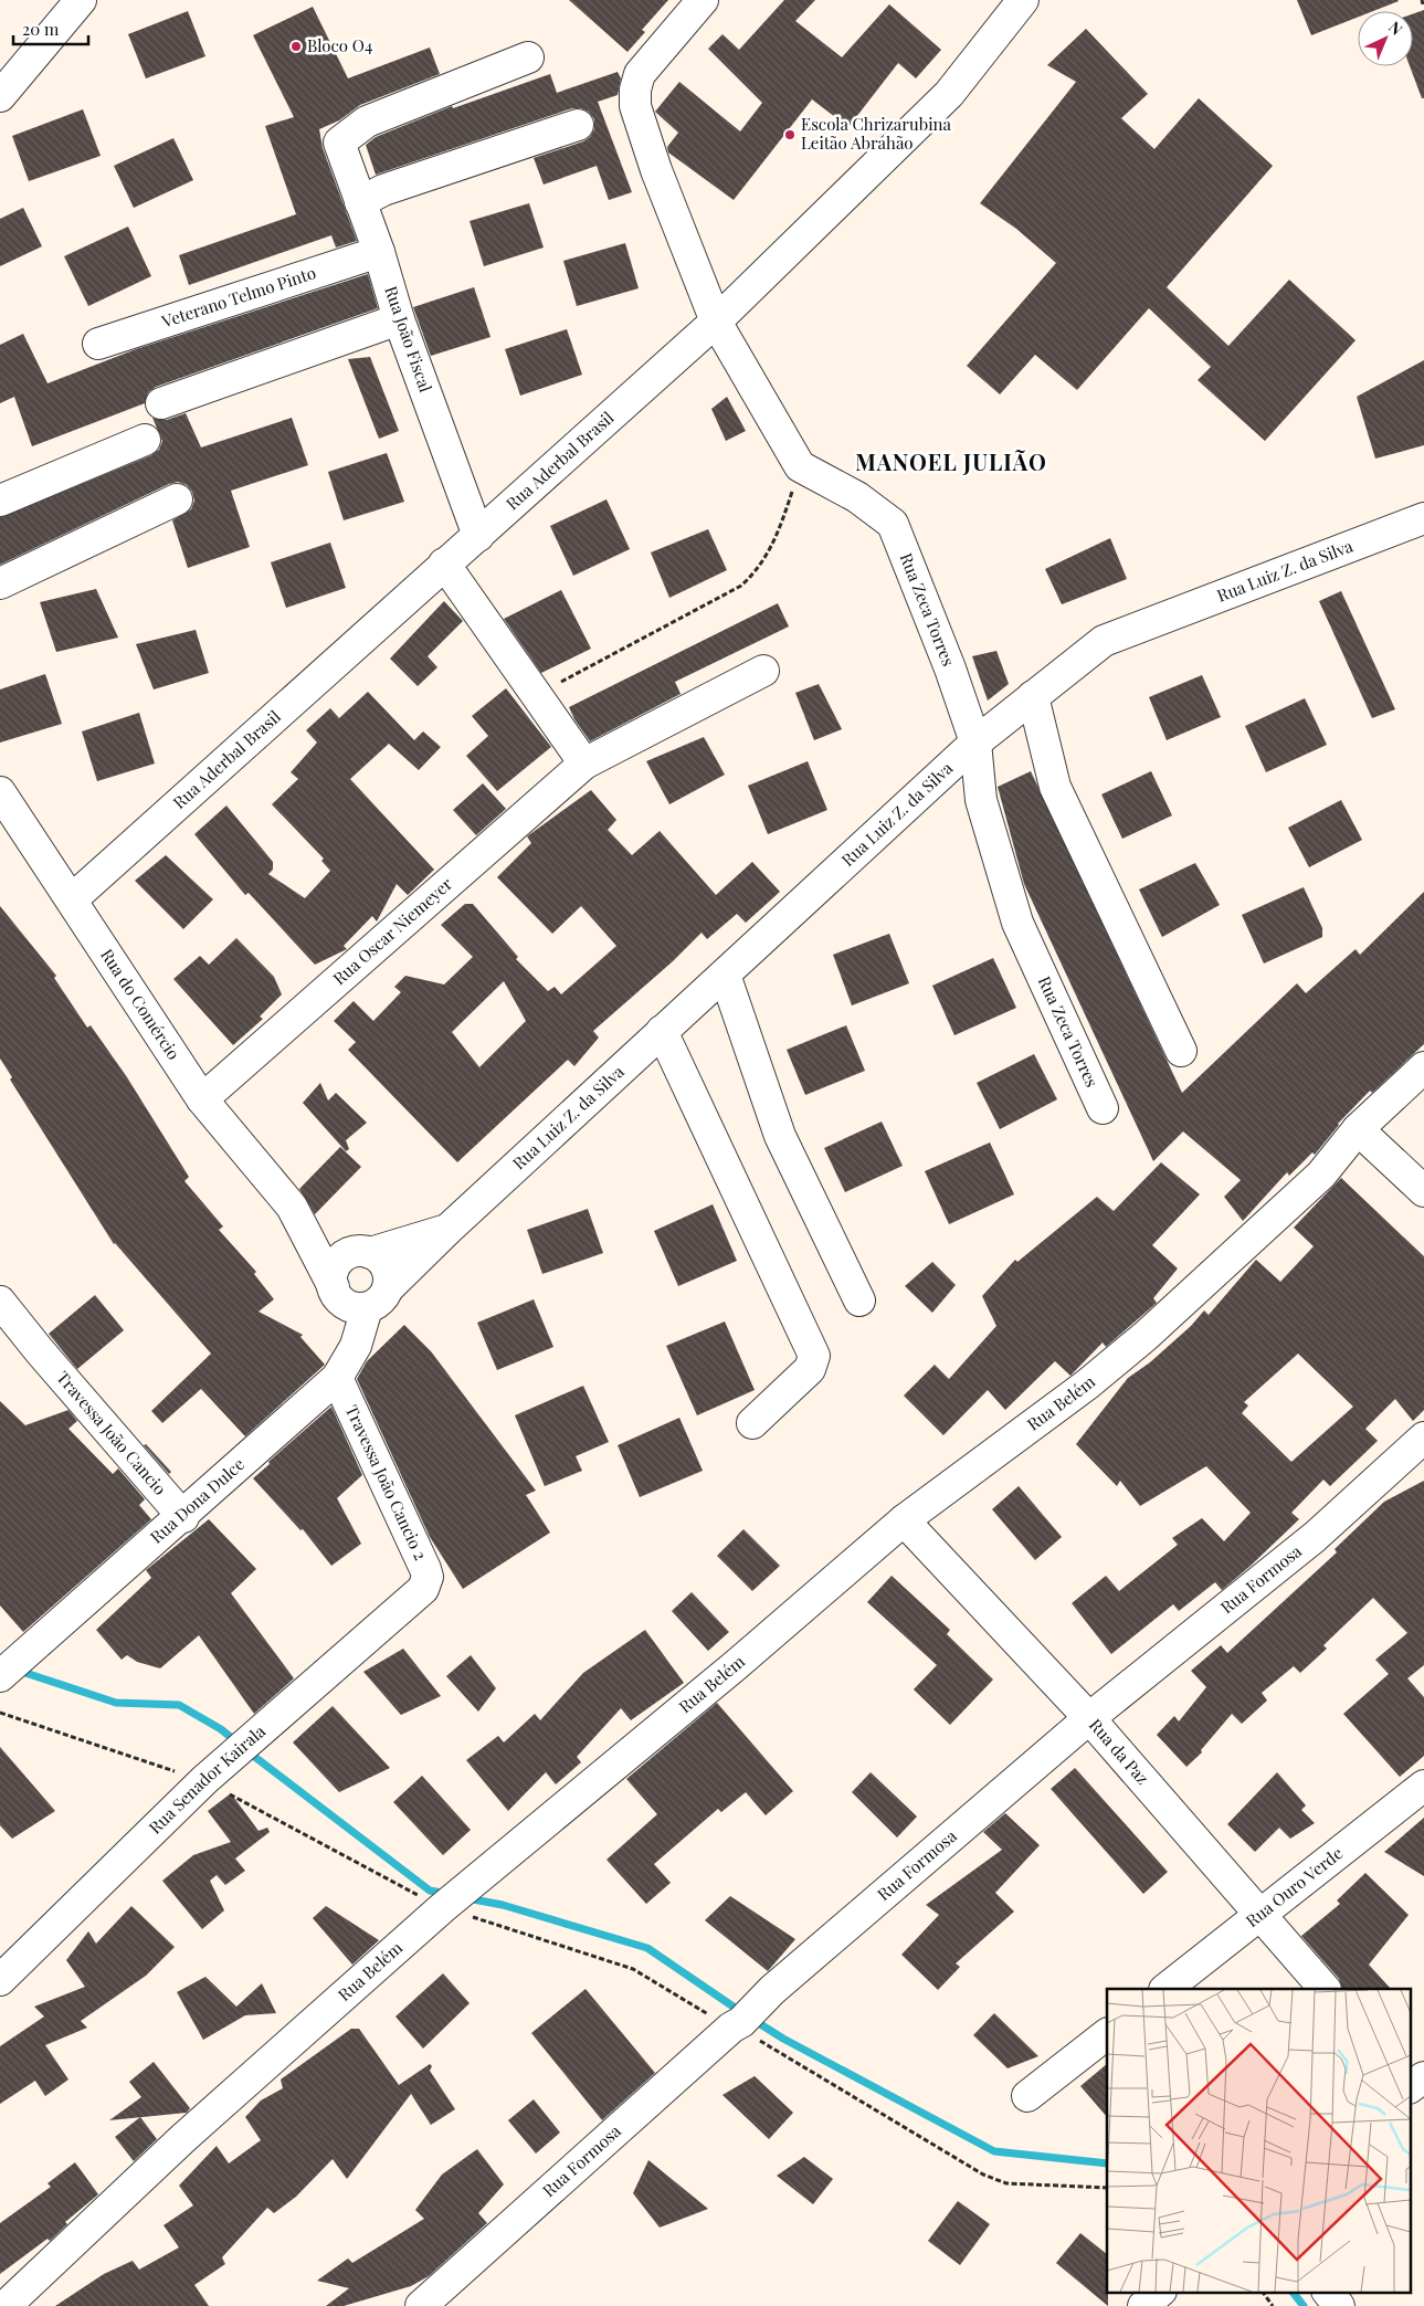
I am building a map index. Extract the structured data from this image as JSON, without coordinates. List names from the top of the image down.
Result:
{
  "streets": {
    "street": [
      "Veterano Telmo Pinto",
      "Rua João Fiscal",
      "Rua Aderbal Brasil",
      "Rua Luiz Z. da Silva",
      "Rua Zeca Torres",
      "Rua Oscar Niemeyer",
      "Rua do Comércio",
      "Rua Belém",
      "Travessa João Cancio",
      "Travessa João Cancio 2",
      "Rua Dona Dulce",
      "Rua Formosa",
      "Rua da Paz",
      "Rua Senador Kairala",
      "Rua Ouro Verde"
    ]
  },
  "crossings": [
    ["Veterano Telmo Pinto", "Rua João Fiscal"],
    ["Rua João Fiscal", "Rua Aderbal Brasil"],
    ["Rua Aderbal Brasil", "Rua do Comércio"],
    ["Rua Luiz Z. da Silva", "Rua Zeca Torres"],
    ["Rua Luiz Z. da Silva", "Rua do Comércio"],
    ["Rua Luiz Z. da Silva", "Rua Dona Dulce"],
    ["Rua Oscar Niemeyer", "Rua do Comércio"],
    ["Rua do Comércio", "Rua Dona Dulce"],
    ["Rua Belém", "Rua da Paz"],
    ["Travessa João Cancio", "Rua Dona Dulce"],
    ["Travessa João Cancio 2", "Rua Dona Dulce"],
    ["Travessa João Cancio 2", "Rua Senador Kairala"],
    ["Rua Formosa", "Rua da Paz"],
    ["Rua da Paz", "Rua Ouro Verde"]
  ],
  "districts": ["MANOEL JULIÃO"],
  "places": ["Bloco O4", "Escola Chrizarubina Leitão Abrahão"],
  "scale_bar": "20 m",
  "north": "top right"
}
